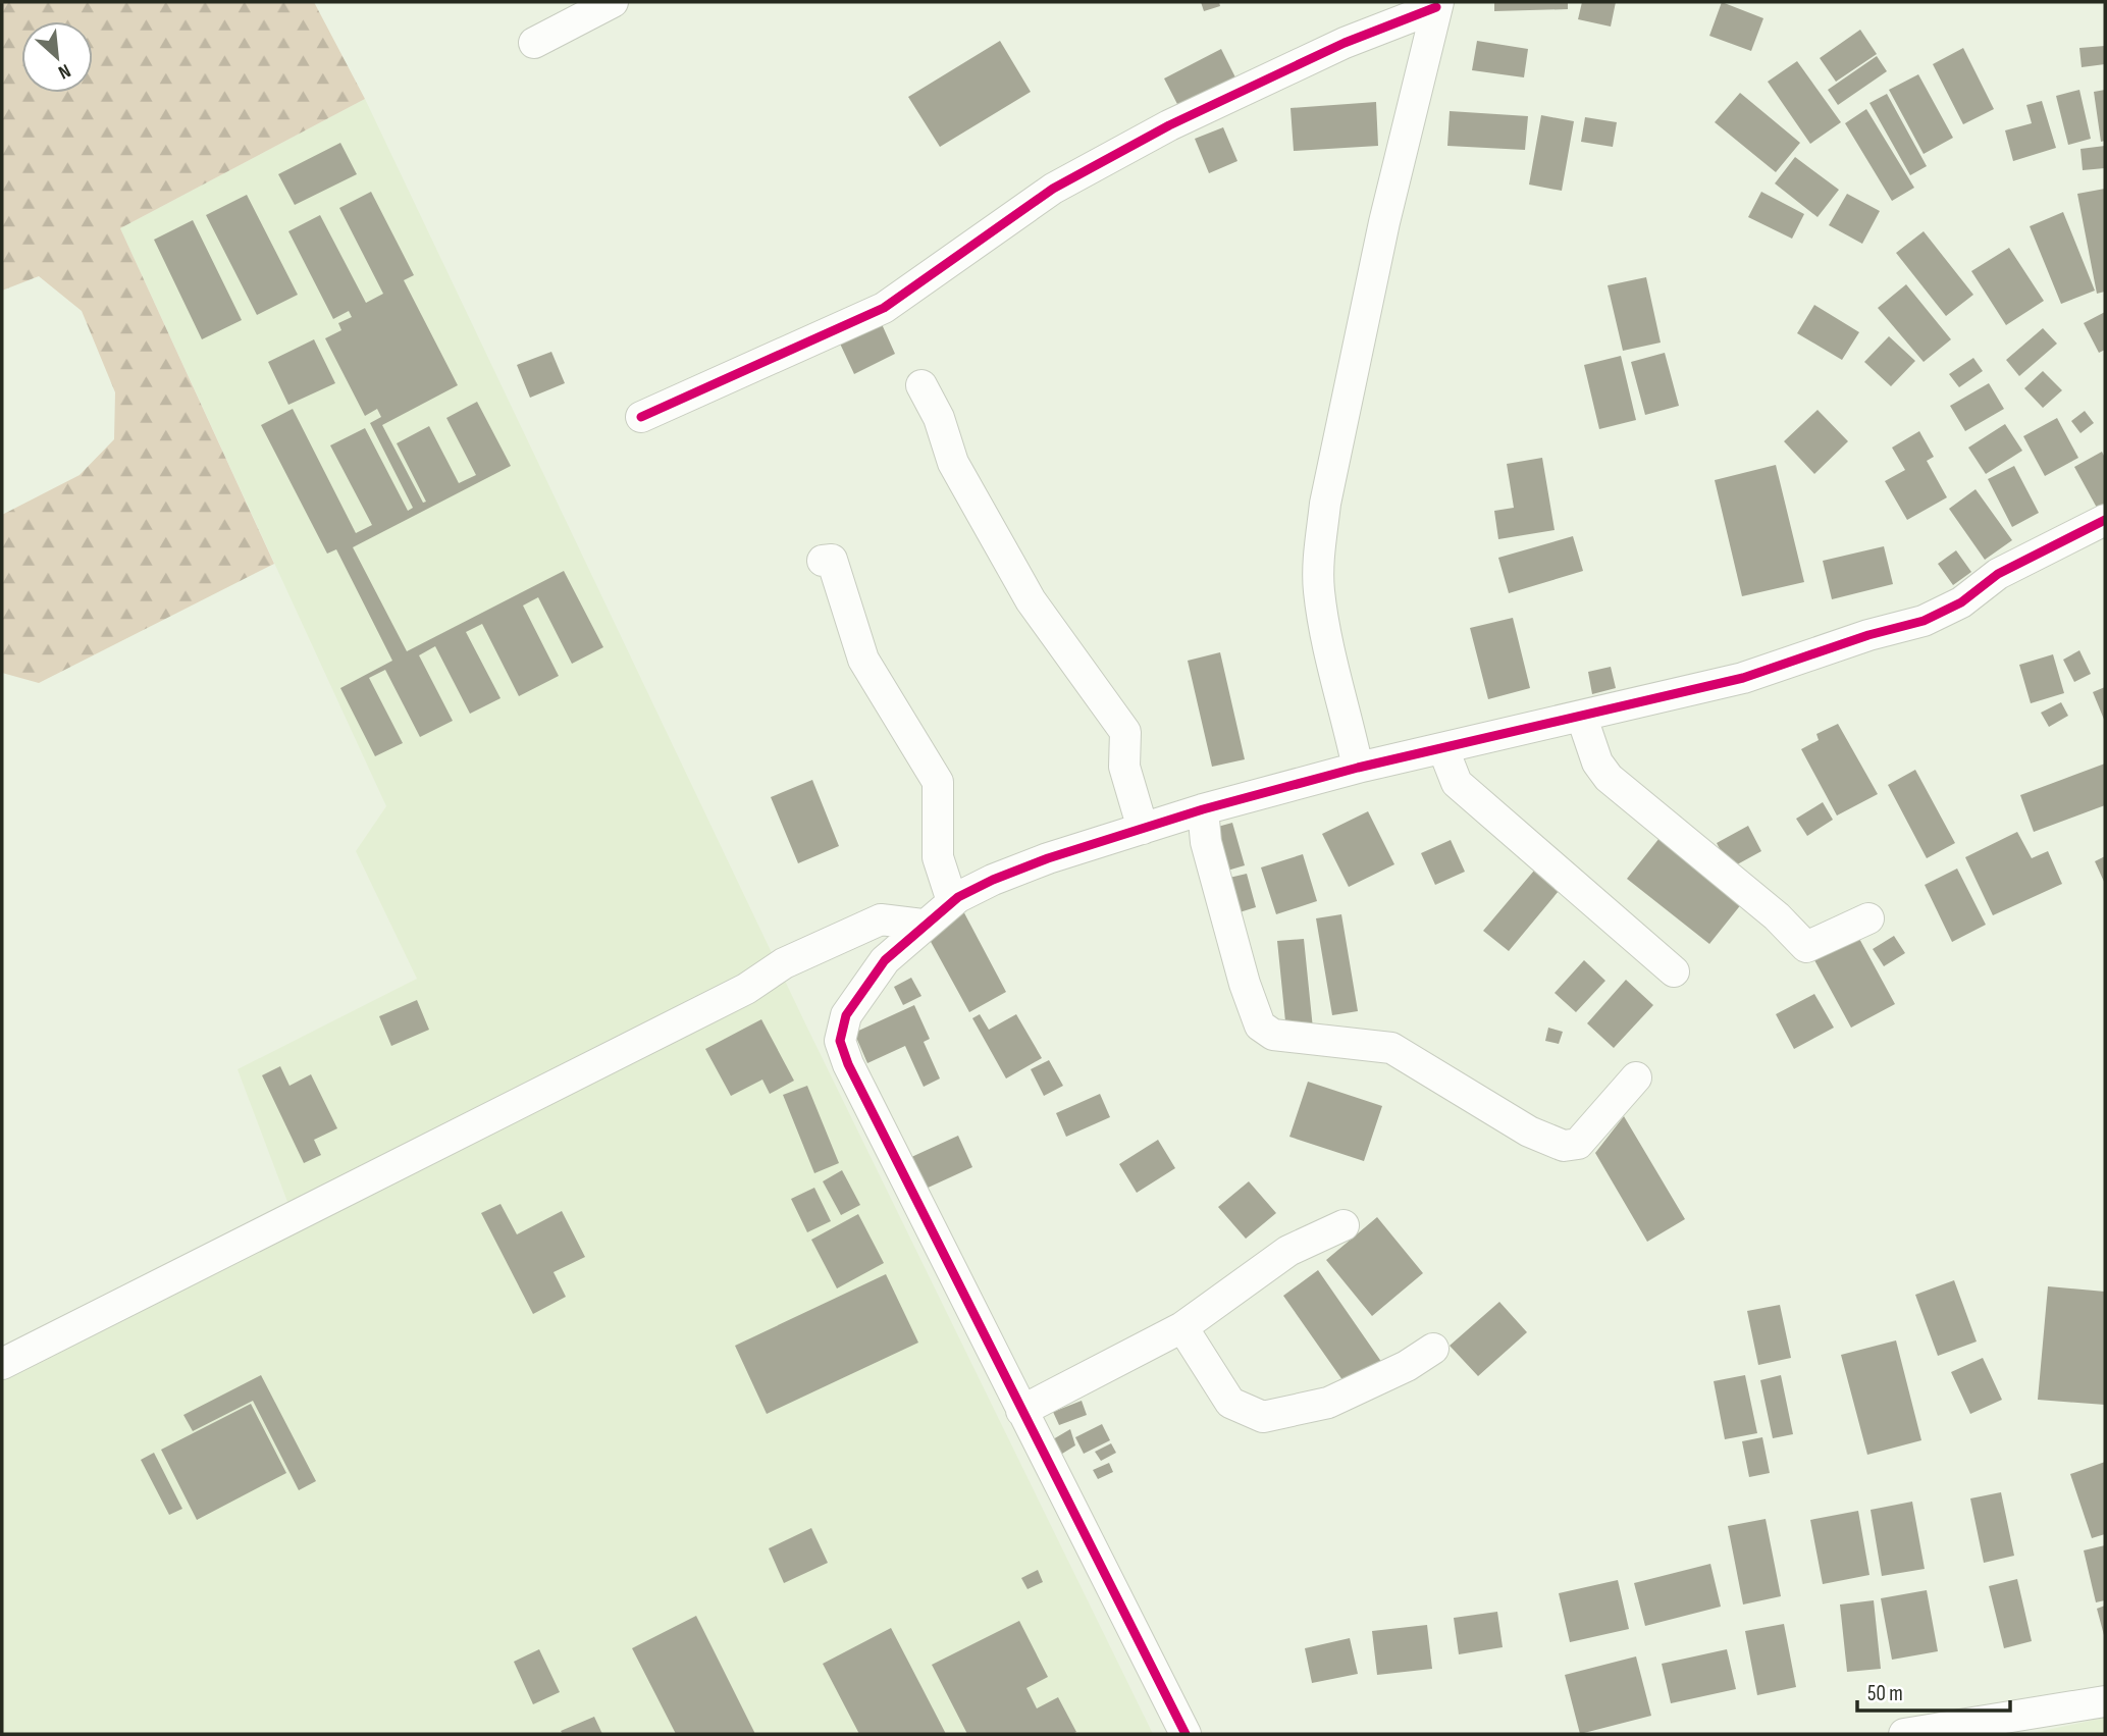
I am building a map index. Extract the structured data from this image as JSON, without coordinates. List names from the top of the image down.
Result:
{
  "scale_bar": "50 m",
  "north": "bottom right"
}
